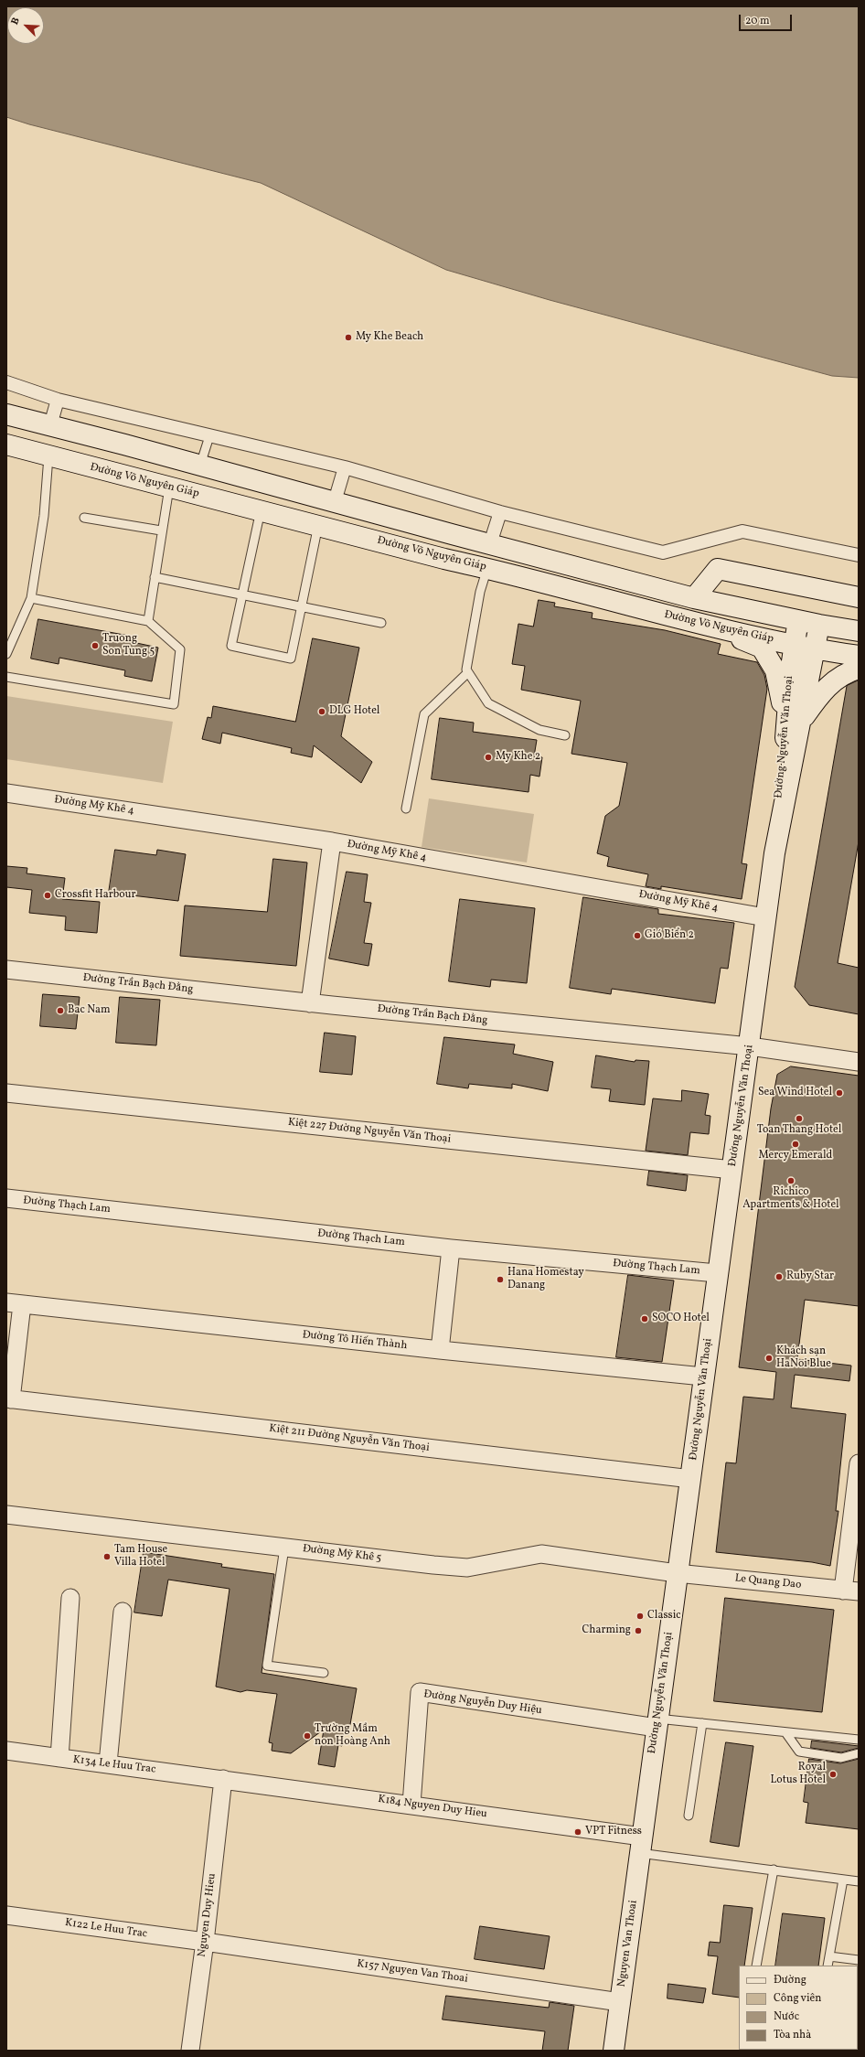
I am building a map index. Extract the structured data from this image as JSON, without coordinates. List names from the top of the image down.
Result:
{
  "streets": {
    "main road": ["Đường Võ Nguyên Giáp", "Đường Nguyễn Văn Thoại", "Nguyen Van Thoai"],
    "street": [
      "Đường Mỹ Khê 4",
      "Đường Trần Bạch Đằng",
      "Kiệt 227 Đường Nguyễn Văn Thoại",
      "Đường Thạch Lam",
      "Đường Tô Hiến Thành",
      "Kiệt 211 Đường Nguyễn Văn Thoại",
      "Đường Mỹ Khê 5",
      "Le Quang Dao",
      "Đường Nguyễn Duy Hiệu",
      "K134 Le Huu Trac",
      "K184 Nguyen Duy Hieu",
      "Nguyen Duy Hieu",
      "K122 Le Huu Trac",
      "K157 Nguyen Van Thoai"
    ]
  },
  "crossings": [
    ["Đường Võ Nguyên Giáp", "Đường Nguyễn Văn Thoại"],
    ["Đường Nguyễn Văn Thoại", "Đường Mỹ Khê 4"],
    ["Đường Nguyễn Văn Thoại", "Đường Trần Bạch Đằng"],
    ["Đường Nguyễn Văn Thoại", "Kiệt 227 Đường Nguyễn Văn Thoại"],
    ["Đường Nguyễn Văn Thoại", "Đường Thạch Lam"],
    ["Đường Nguyễn Văn Thoại", "Đường Tô Hiến Thành"],
    ["Đường Nguyễn Văn Thoại", "Kiệt 211 Đường Nguyễn Văn Thoại"],
    ["Đường Nguyễn Văn Thoại", "Đường Mỹ Khê 5"],
    ["Đường Nguyễn Văn Thoại", "Le Quang Dao"],
    ["Đường Nguyễn Văn Thoại", "Đường Nguyễn Duy Hiệu"],
    ["Đường Nguyễn Văn Thoại", "K184 Nguyen Duy Hieu"],
    ["Đường Nguyễn Văn Thoại", "Nguyen Van Thoai"],
    ["Đường Mỹ Khê 5", "Le Quang Dao"],
    ["Đường Nguyễn Duy Hiệu", "K184 Nguyen Duy Hieu"],
    ["K134 Le Huu Trac", "K184 Nguyen Duy Hieu"],
    ["K134 Le Huu Trac", "Nguyen Duy Hieu"],
    ["K184 Nguyen Duy Hieu", "Nguyen Duy Hieu"],
    ["K184 Nguyen Duy Hieu", "Nguyen Van Thoai"],
    ["Nguyen Duy Hieu", "K122 Le Huu Trac"],
    ["Nguyen Duy Hieu", "K157 Nguyen Van Thoai"],
    ["K122 Le Huu Trac", "K157 Nguyen Van Thoai"],
    ["Nguyen Van Thoai", "K157 Nguyen Van Thoai"]
  ],
  "places": [
    "My Khe Beach",
    "Truong Son Tung 5",
    "DLG Hotel",
    "My Khe 2",
    "Crossfit Harbour",
    "Gió Biển 2",
    "Bac Nam",
    "Sea Wind Hotel",
    "Toan Thang Hotel",
    "Mercy Emerald",
    "Richico Apartments & Hotel",
    "Ruby Star",
    "Hana Homestay Danang",
    "SOCO Hotel",
    "Khách sạn HaNoi Blue",
    "Tam House Villa Hotel",
    "Classic",
    "Charming",
    "Trường Mầm non Hoàng Anh",
    "Royal Lotus Hotel",
    "VPT Fitness"
  ],
  "legend": [
    "Đường",
    "Công viên",
    "Nước",
    "Tòa nhà"
  ],
  "scale_bar": "20 m",
  "north": "top left"
}
